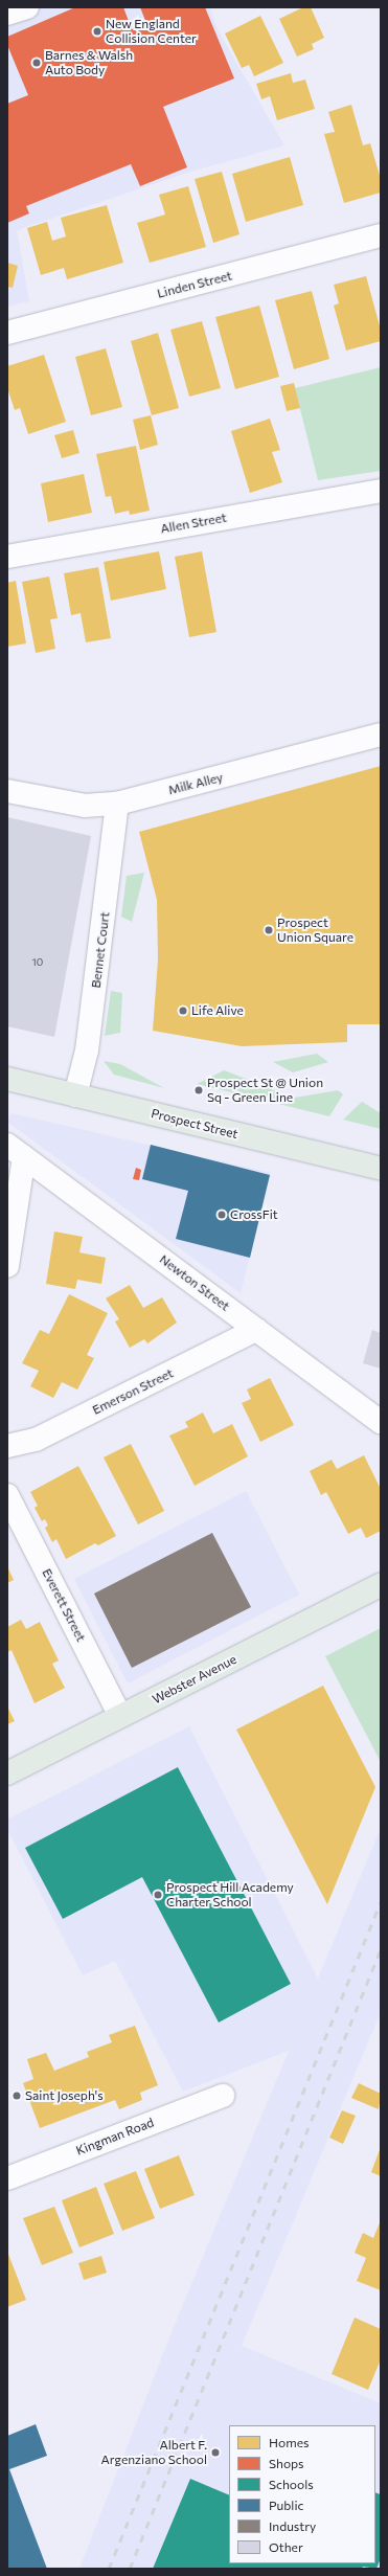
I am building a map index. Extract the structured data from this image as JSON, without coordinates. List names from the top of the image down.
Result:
{
  "streets": {
    "main road": ["Prospect Street", "Webster Avenue"],
    "street": [
      "Linden Street",
      "Allen Street",
      "Milk Alley",
      "Bennet Court",
      "Newton Street",
      "Emerson Street",
      "Everett Street",
      "Kingman Road"
    ]
  },
  "crossings": [
    ["Milk Alley", "Bennet Court"],
    ["Bennet Court", "Prospect Street"],
    ["Newton Street", "Emerson Street"],
    ["Everett Street", "Webster Avenue"]
  ],
  "places": [
    "New England Collision Center",
    "Barnes & Walsh Auto Body",
    "Prospect Union Square",
    "Life Alive",
    "Prospect St @ Union Sq - Green Line",
    "CrossFit",
    "Prospect Hill Academy Charter School",
    "Saint Joseph's",
    "Albert F. Argenziano School"
  ],
  "house_numbers": ["10"],
  "legend": [
    "Homes",
    "Shops",
    "Schools",
    "Public",
    "Industry",
    "Other"
  ]
}
